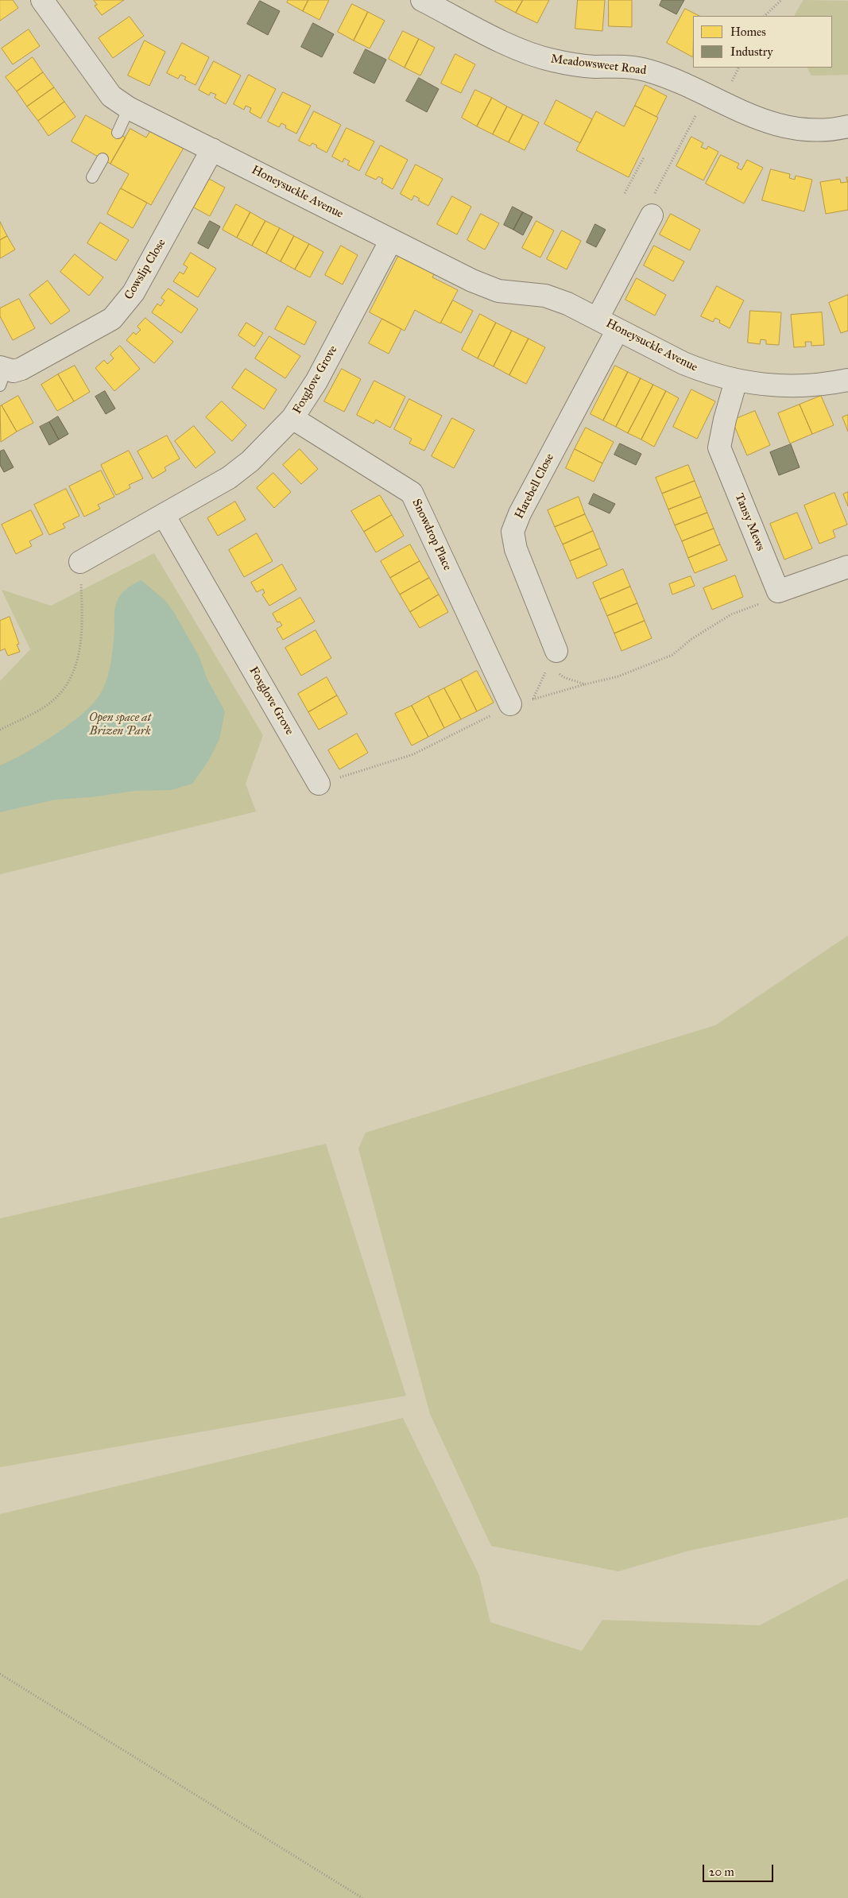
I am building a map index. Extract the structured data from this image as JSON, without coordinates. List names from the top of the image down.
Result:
{
  "streets": {
    "street": [
      "Meadowsweet Road",
      "Honeysuckle Avenue",
      "Cowslip Close",
      "Foxglove Grove",
      "Harebell Close",
      "Tansy Mews",
      "Snowdrop Place"
    ]
  },
  "crossings": [
    ["Honeysuckle Avenue", "Cowslip Close"],
    ["Honeysuckle Avenue", "Foxglove Grove"],
    ["Honeysuckle Avenue", "Harebell Close"],
    ["Honeysuckle Avenue", "Tansy Mews"],
    ["Foxglove Grove", "Snowdrop Place"]
  ],
  "parks": ["Open space at Brizen Park"],
  "legend": ["Homes", "Industry"],
  "scale_bar": "20 m"
}
